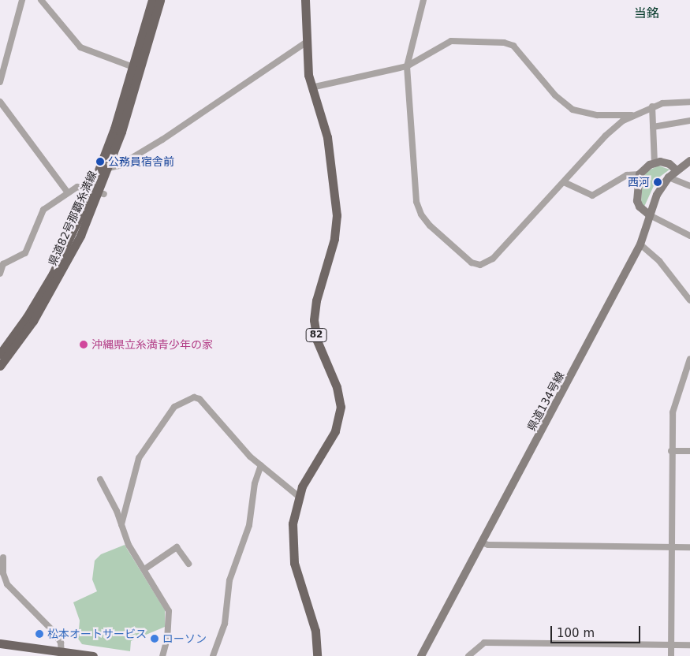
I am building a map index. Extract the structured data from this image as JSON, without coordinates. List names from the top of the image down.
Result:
{
  "streets": {
    "main road": ["県道82号那覇糸満線", "82", "県道134号線"]
  },
  "districts": ["当銘"],
  "places": [
    "公務員宿舎前",
    "西河",
    "沖縄県立糸満青少年の家",
    "松本オートサービス",
    "ローソン"
  ],
  "scale_bar": "100 m"
}
